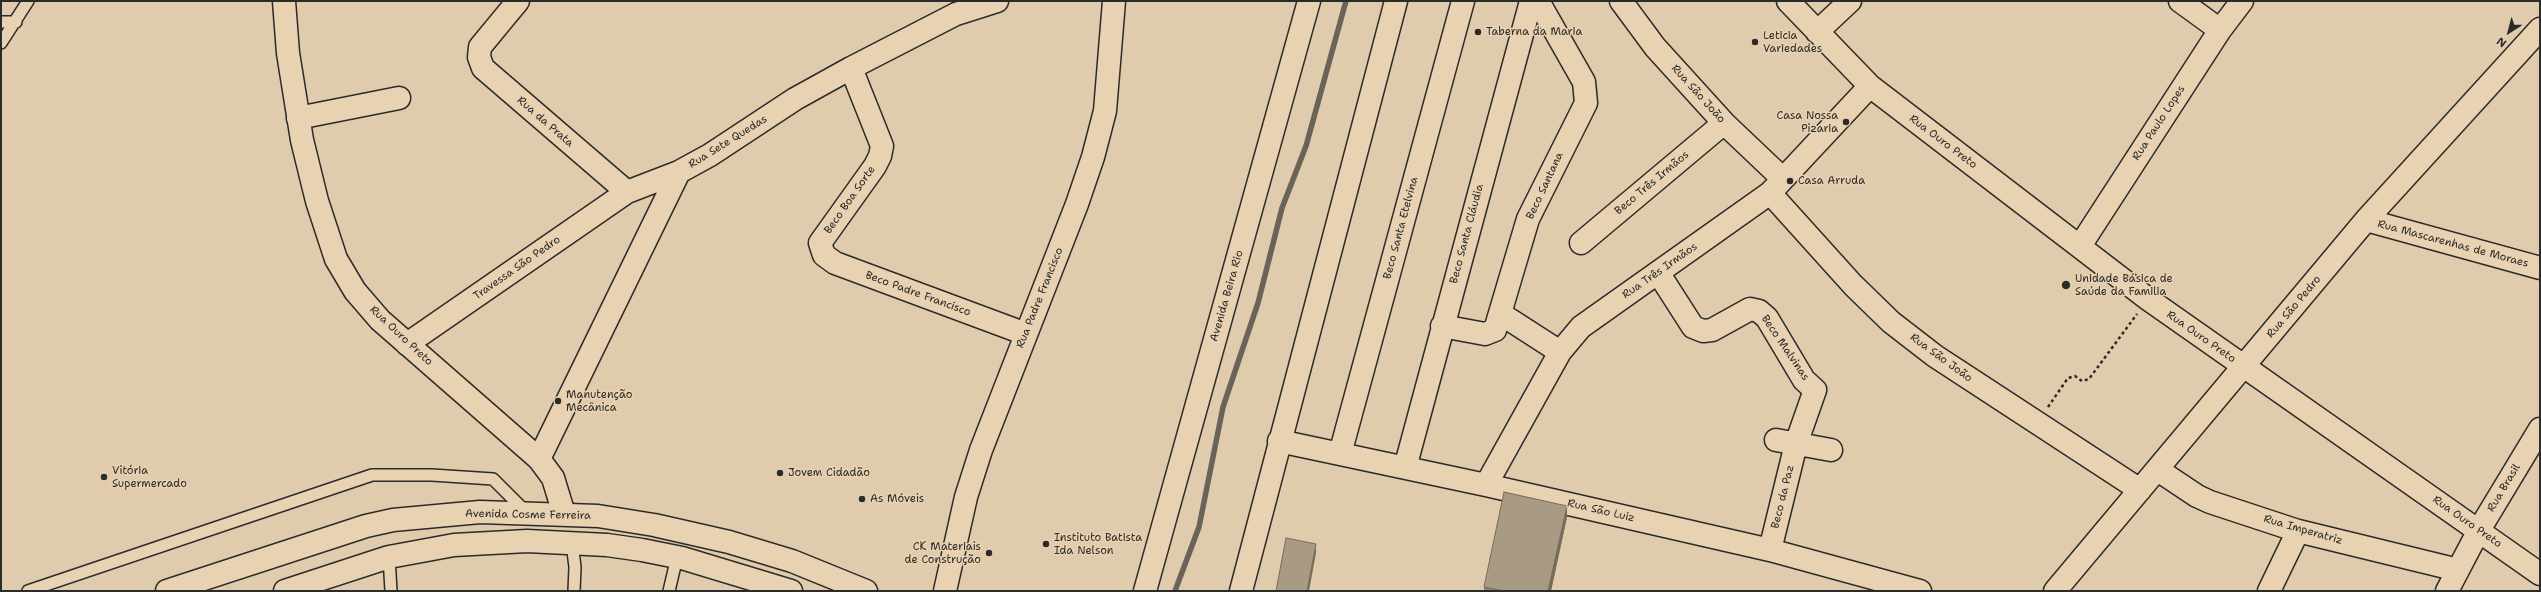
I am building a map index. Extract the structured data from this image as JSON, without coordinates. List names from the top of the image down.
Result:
{
  "streets": {
    "street": [
      "Rua São João",
      "Rua da Prata",
      "Rua Paulo Lopes",
      "Rua Sete Quedas",
      "Rua Ouro Preto",
      "Beco Três Irmãos",
      "Beco Santana",
      "Beco Boa Sorte",
      "Beco Santa Etelvina",
      "Beco Santa Cláudia",
      "Rua Mascarenhas de Moraes",
      "Travessa São Pedro",
      "Rua Três Irmãos",
      "Beco Padre Francisco",
      "Avenida Beira Rio",
      "Rua Padre Francisco",
      "Rua São Pedro",
      "Beco Malvinas",
      "Rua Brasil",
      "Beco da Paz",
      "Rua São Luiz",
      "Avenida Cosme Ferreira",
      "Rua Imperatriz"
    ]
  },
  "crossings": [
    ["Rua São João", "Beco Três Irmãos"],
    ["Rua São João", "Rua Três Irmãos"],
    ["Rua São João", "Rua São Pedro"],
    ["Rua da Prata", "Travessa São Pedro"],
    ["Rua Paulo Lopes", "Rua Ouro Preto"],
    ["Rua Sete Quedas", "Rua Ouro Preto"],
    ["Rua Sete Quedas", "Beco Boa Sorte"],
    ["Rua Ouro Preto", "Travessa São Pedro"],
    ["Rua Ouro Preto", "Rua Três Irmãos"],
    ["Rua Ouro Preto", "Rua São Pedro"],
    ["Rua Ouro Preto", "Rua Brasil"],
    ["Rua Ouro Preto", "Avenida Cosme Ferreira"],
    ["Beco Santana", "Beco Santa Cláudia"],
    ["Beco Boa Sorte", "Beco Padre Francisco"],
    ["Beco Santa Etelvina", "Rua São Luiz"],
    ["Beco Santa Cláudia", "Rua São Luiz"],
    ["Rua Mascarenhas de Moraes", "Rua São Pedro"],
    ["Rua Três Irmãos", "Beco Malvinas"],
    ["Rua Três Irmãos", "Rua São Luiz"],
    ["Beco Padre Francisco", "Rua Padre Francisco"],
    ["Rua São Pedro", "Rua Imperatriz"],
    ["Beco Malvinas", "Beco da Paz"],
    ["Rua Brasil", "Rua Imperatriz"],
    ["Beco da Paz", "Rua São Luiz"]
  ],
  "places": [
    "Taberna da Maria",
    "Leticia Variedades",
    "Casa Nossa Pizaria",
    "Casa Arruda",
    "Unidade Básica de Saúde da Familia",
    "Manutenção Mecânica",
    "Jovem Cidadão",
    "Vitória Supermercado",
    "As Móveis",
    "Instituto Batista Ida Nelson",
    "CK Materiais de Construção"
  ],
  "north": "bottom left"
}
